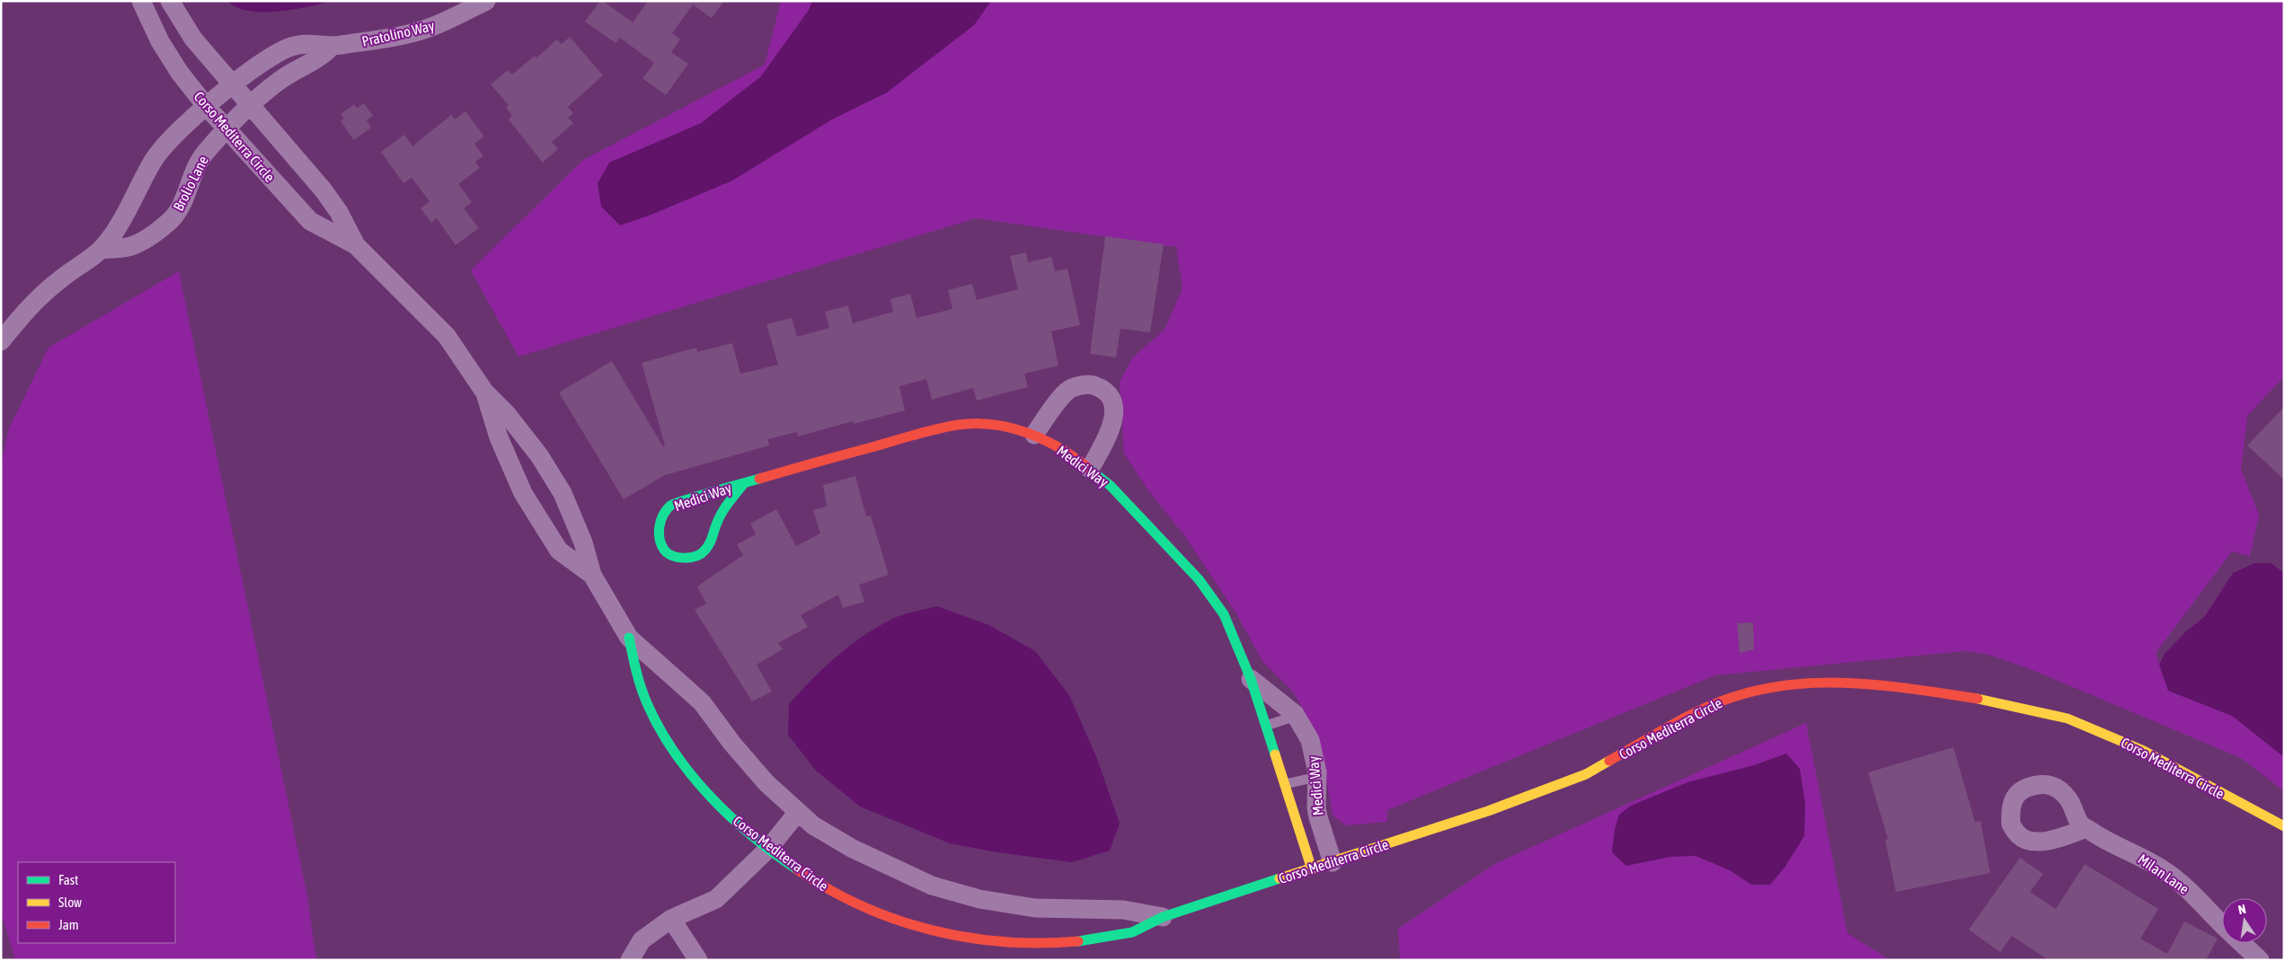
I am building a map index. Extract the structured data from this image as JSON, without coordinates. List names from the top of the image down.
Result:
{
  "streets": {
    "street": [
      "Pratolino Way",
      "Corso Mediterra Circle",
      "Brolio Lane",
      "Medici Way",
      "Milan Lane"
    ]
  },
  "crossings": [
    ["Pratolino Way", "Corso Mediterra Circle"],
    ["Pratolino Way", "Brolio Lane"],
    ["Corso Mediterra Circle", "Brolio Lane"],
    ["Corso Mediterra Circle", "Medici Way"]
  ],
  "legend": ["Fast", "Slow", "Jam"],
  "north": "top"
}
